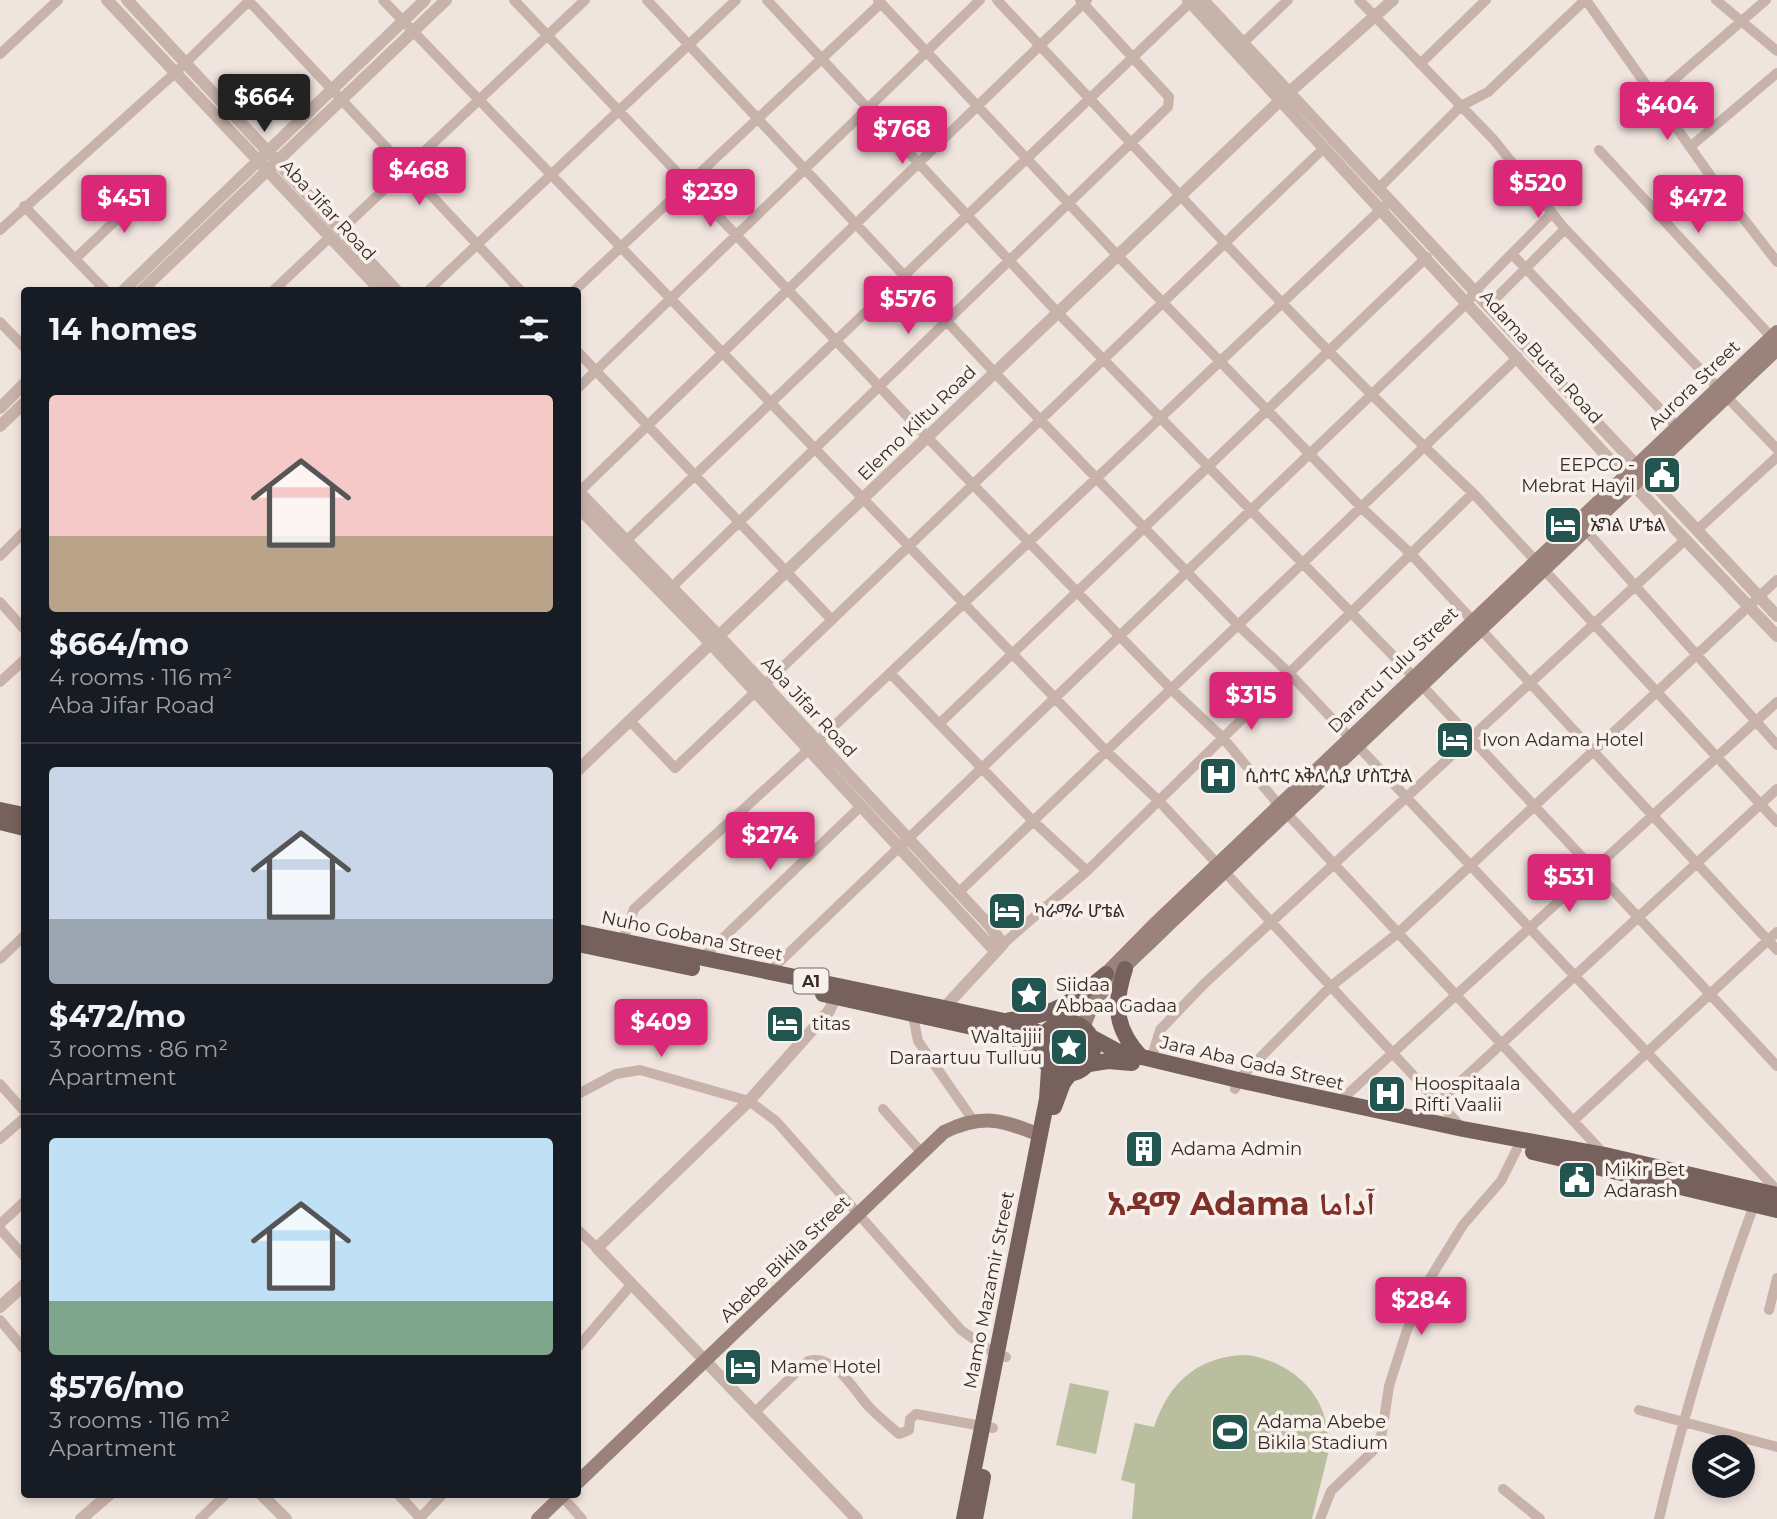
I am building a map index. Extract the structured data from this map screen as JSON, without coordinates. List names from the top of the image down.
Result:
{
  "streets": {
    "main road": [
      "Aurora Street",
      "Darartu Tulu Street",
      "Nuho Gobana Street",
      "A1",
      "Jara Aba Gada Street",
      "Abebe Bikila Street",
      "Mamo Mazamir Street"
    ],
    "street": ["Aba Jifar Road", "Adama Butta Road", "Elemo Kiltu Road"]
  },
  "crossings": [
    ["Aba Jifar Road", "Elemo Kiltu Road"],
    ["Adama Butta Road", "Aurora Street"],
    ["Adama Butta Road", "Elemo Kiltu Road"],
    ["Adama Butta Road", "Darartu Tulu Street"],
    ["Aurora Street", "Darartu Tulu Street"],
    ["Darartu Tulu Street", "Nuho Gobana Street"],
    ["Darartu Tulu Street", "Jara Aba Gada Street"],
    ["Darartu Tulu Street", "Mamo Mazamir Street"],
    ["Nuho Gobana Street", "Jara Aba Gada Street"],
    ["Nuho Gobana Street", "Mamo Mazamir Street"],
    ["Jara Aba Gada Street", "Mamo Mazamir Street"],
    ["Abebe Bikila Street", "Mamo Mazamir Street"]
  ],
  "districts": ["አዳማ Adama آداما"],
  "places": {
    "public building": ["EEPCO - Mebrat Hayil", "Mikir Bet Adarash"],
    "hotel": [
      "ኤግል ሆቴል",
      "Ivon Adama Hotel",
      "ካራማራ ሆቴል",
      "titas",
      "Mame Hotel"
    ],
    "hospital": ["ሲስተር አቅሊሲያ ሆስፒታል", "Hoospitaala Rifti Vaalii"],
    "place": ["Siidaa Abbaa Gadaa", "Waltajjii Daraartuu Tulluu"],
    "building": ["Adama Admin"],
    "sports": ["Adama Abebe Bikila Stadium"]
  },
  "page": {
    "price": [
      "$664",
      "$404",
      "$768",
      "$468",
      "$520",
      "$239",
      "$451",
      "$472",
      "$576",
      "$315",
      "$274",
      "$531",
      "$409",
      "$284"
    ],
    "heading": "14 homes",
    "list": [
      {
        "name": "$664/mo",
        "note": "4 rooms · 116 m² · Aba Jifar Road"
      },
      {
        "name": "$472/mo",
        "note": "3 rooms · 86 m² · Apartment"
      },
      {
        "name": "$576/mo",
        "note": "3 rooms · 116 m² · Apartment"
      }
    ]
  }
}
